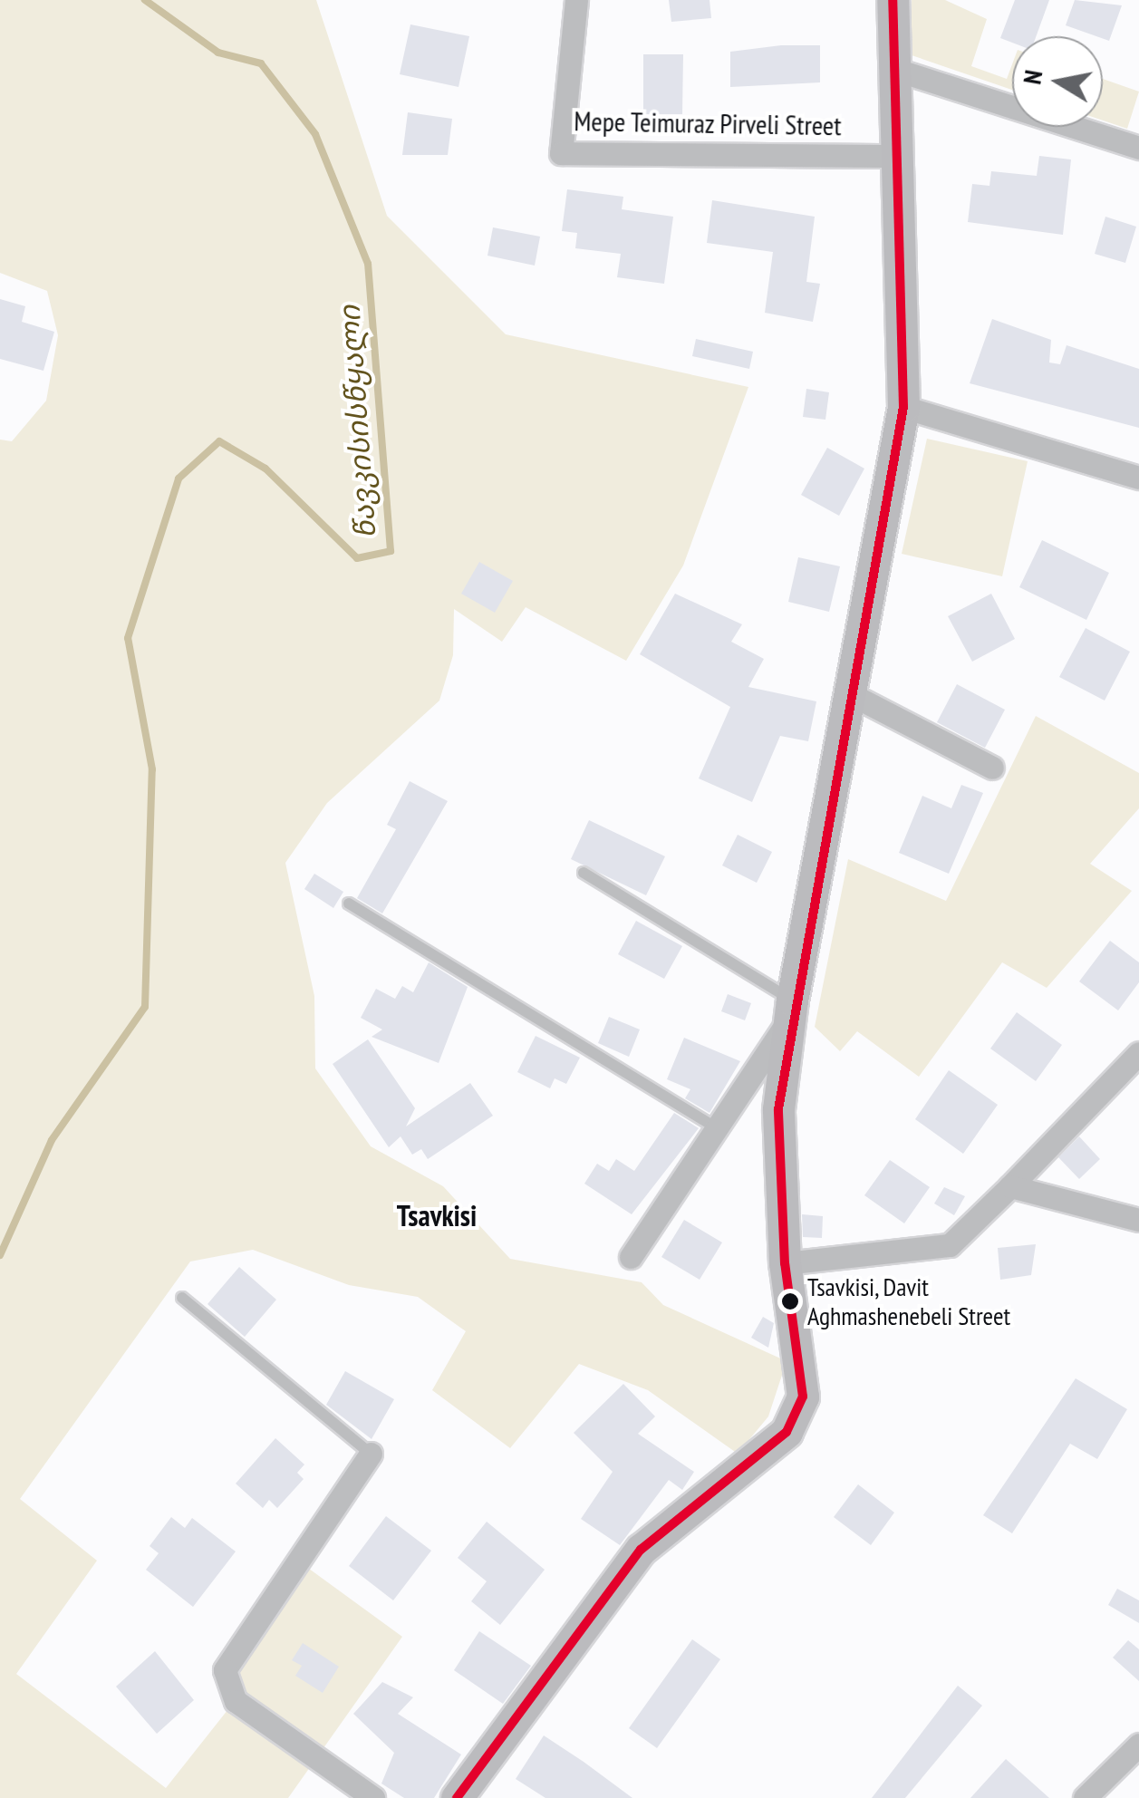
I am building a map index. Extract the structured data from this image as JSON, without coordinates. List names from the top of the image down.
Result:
{
  "streets": {
    "street": ["Mepe Teimuraz Pirveli Street"]
  },
  "districts": ["Tsavkisi"],
  "water": ["წავკისისწყალი"],
  "places": ["Tsavkisi, Davit Aghmashenebeli Street"],
  "north": "left"
}
